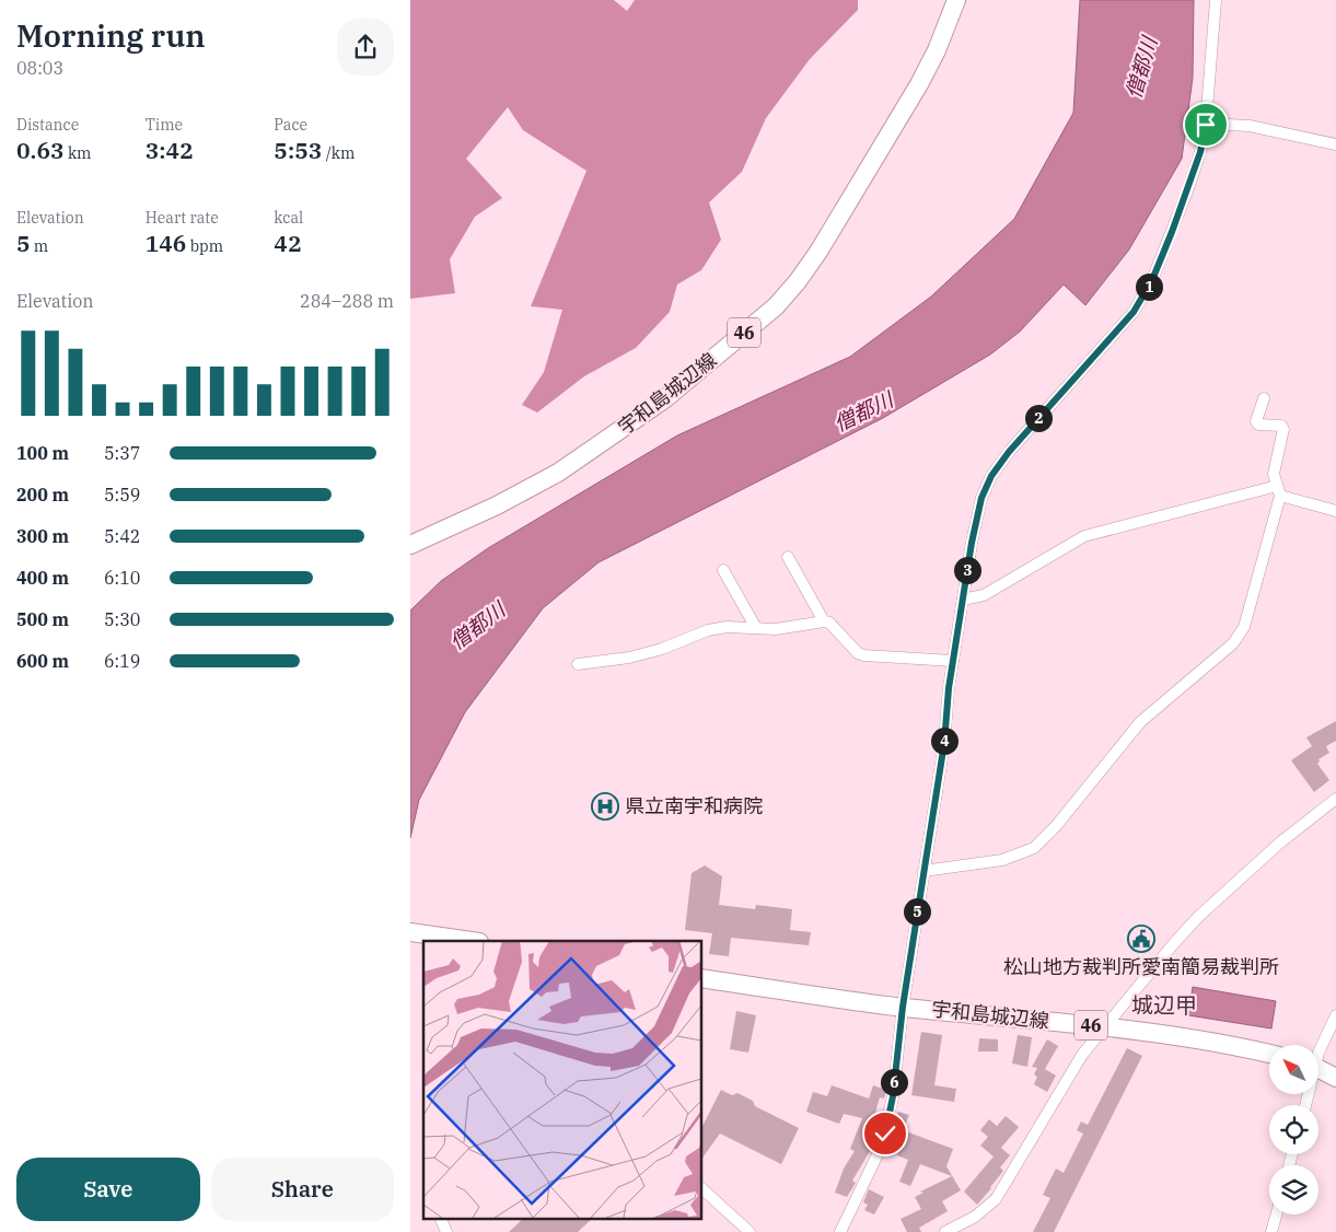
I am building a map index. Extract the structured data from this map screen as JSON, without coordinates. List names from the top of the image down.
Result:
{
  "streets": {
    "main road": ["46", "宇和島城辺線"]
  },
  "districts": ["城辺甲"],
  "water": ["僧都川"],
  "places": {
    "hospital": ["県立南宇和病院"],
    "public building": ["松山地方裁判所愛南簡易裁判所"]
  },
  "north": "top left",
  "page": {
    "heading": ["Morning run", "08:03"],
    "stats": [
      ["Distance", "0.63 km"],
      ["Time", "3:42"],
      ["Pace", "5:53 /km"],
      ["Elevation", "5 m"],
      ["Heart rate", "146 bpm"],
      ["kcal", "42"]
    ],
    "pins": [
      "1",
      "2",
      "3",
      "4",
      "5",
      "6"
    ],
    "chart": ["Elevation", "284–288 m"],
    "list": [
      {
        "name": "100 m",
        "note": "5:37"
      },
      {
        "name": "200 m",
        "note": "5:59"
      },
      {
        "name": "300 m",
        "note": "5:42"
      },
      {
        "name": "400 m",
        "note": "6:10"
      },
      {
        "name": "500 m",
        "note": "5:30"
      },
      {
        "name": "600 m",
        "note": "6:19"
      }
    ],
    "buttons": ["Save", "Share"]
  }
}
